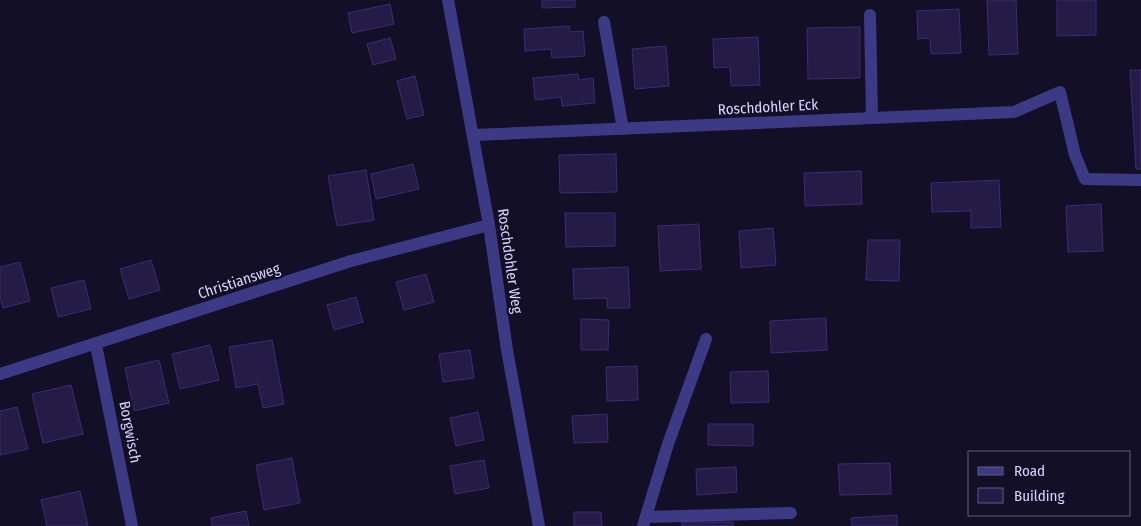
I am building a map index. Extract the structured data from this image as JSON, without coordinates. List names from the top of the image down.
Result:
{
  "streets": {
    "street": [
      "Roschdohler Eck",
      "Roschdohler Weg",
      "Christiansweg",
      "Borgwisch"
    ]
  },
  "crossings": [
    ["Roschdohler Eck", "Roschdohler Weg"],
    ["Roschdohler Weg", "Christiansweg"],
    ["Christiansweg", "Borgwisch"]
  ],
  "legend": ["Road", "Building"]
}
